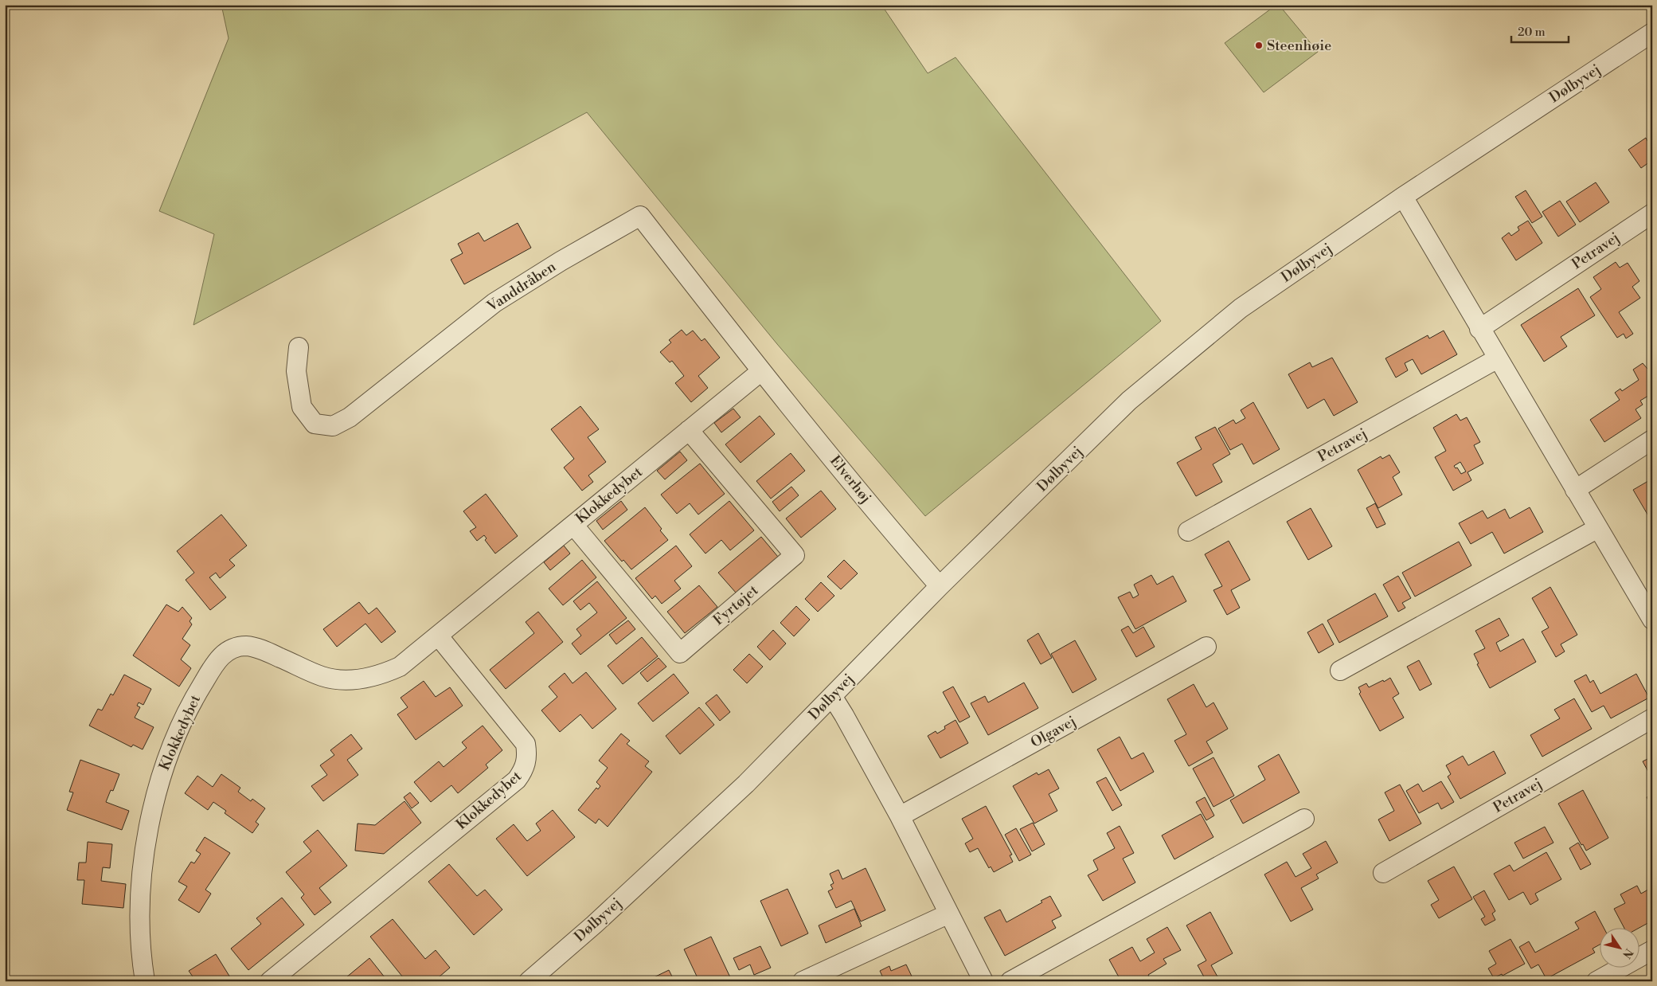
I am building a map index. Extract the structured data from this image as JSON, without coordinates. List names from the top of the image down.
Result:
{
  "streets": {
    "street": [
      "Dølbyvej",
      "Petravej",
      "Vanddråben",
      "Elverhøj",
      "Klokkedybet",
      "Fyrtøjet",
      "Olgavej"
    ]
  },
  "crossings": [
    ["Dølbyvej", "Elverhøj"],
    ["Vanddråben", "Elverhøj"],
    ["Vanddråben", "Klokkedybet"],
    ["Elverhøj", "Klokkedybet"],
    ["Klokkedybet", "Fyrtøjet"]
  ],
  "places": ["Steenhøie"],
  "scale_bar": "20 m",
  "north": "bottom right"
}
